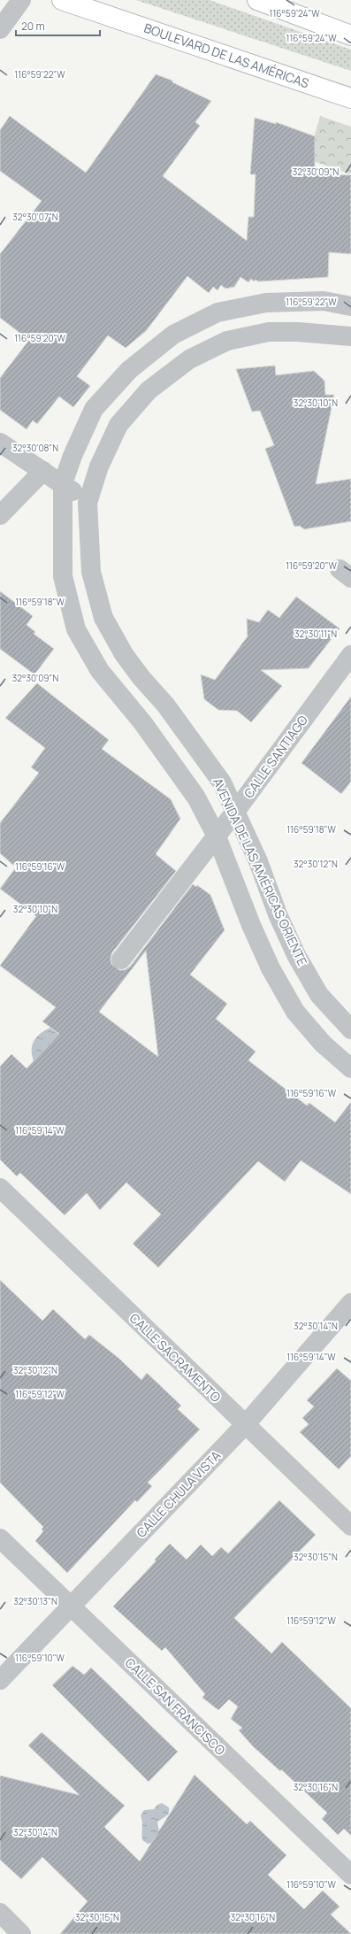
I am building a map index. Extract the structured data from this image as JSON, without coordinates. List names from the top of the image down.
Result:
{
  "streets": {
    "main road": ["BOULEVARD DE LAS AMÉRICAS"],
    "street": [
      "CALLE SANTIAGO",
      "AVENIDA DE LAS AMÉRICAS ORIENTE",
      "CALLE SACRAMENTO",
      "CALLE CHULA VISTA",
      "CALLE SAN FRANCISCO"
    ]
  },
  "crossings": [
    ["CALLE SANTIAGO", "AVENIDA DE LAS AMÉRICAS ORIENTE"],
    ["CALLE SACRAMENTO", "CALLE CHULA VISTA"],
    ["CALLE CHULA VISTA", "CALLE SAN FRANCISCO"]
  ],
  "scale_bar": "20 m",
  "coordinates": [
    "116°59'24\"W",
    "116°59'22\"W",
    "32°30'09\"N",
    "32°30'07\"N",
    "116°59'20\"W",
    "32°30'10\"N",
    "32°30'08\"N",
    "116°59'18\"W",
    "32°30'11\"N",
    "32°30'12\"N",
    "116°59'16\"W",
    "116°59'14\"W",
    "32°30'14\"N",
    "116°59'12\"W",
    "32°30'15\"N",
    "32°30'13\"N",
    "116°59'10\"W",
    "32°30'16\"N"
  ]
}
